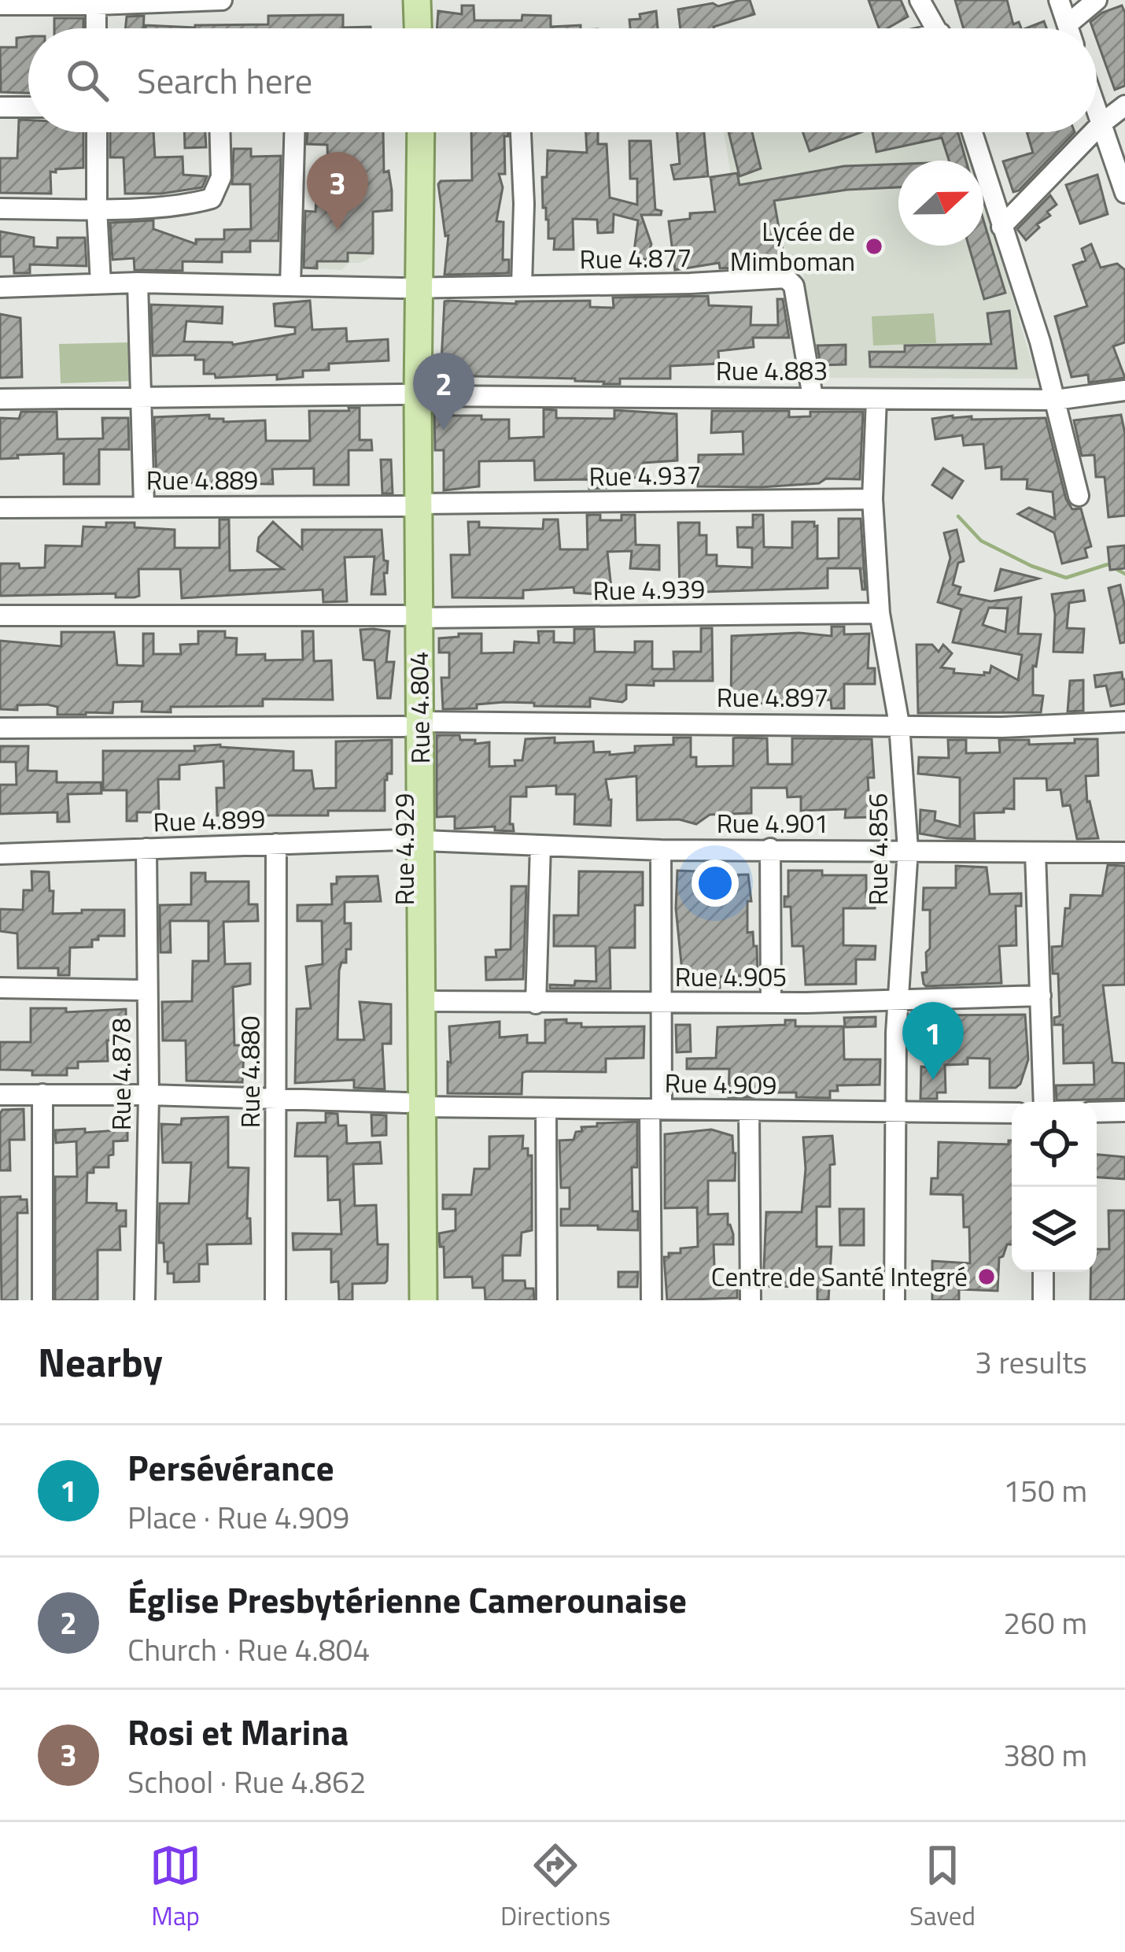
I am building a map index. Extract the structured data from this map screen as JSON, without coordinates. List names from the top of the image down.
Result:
{
  "streets": {
    "main road": ["Rue 4.804", "Rue 4.929"],
    "street": [
      "Rue 4.877",
      "Rue 4.883",
      "Rue 4.937",
      "Rue 4.889",
      "Rue 4.939",
      "Rue 4.897",
      "Rue 4.899",
      "Rue 4.901",
      "Rue 4.856",
      "Rue 4.905",
      "Rue 4.880",
      "Rue 4.878",
      "Rue 4.909"
    ]
  },
  "crossings": [
    ["Rue 4.877", "Rue 4.883"],
    ["Rue 4.877", "Rue 4.804"],
    ["Rue 4.883", "Rue 4.804"],
    ["Rue 4.883", "Rue 4.856"],
    ["Rue 4.937", "Rue 4.889"],
    ["Rue 4.937", "Rue 4.804"],
    ["Rue 4.937", "Rue 4.856"],
    ["Rue 4.889", "Rue 4.804"],
    ["Rue 4.939", "Rue 4.804"],
    ["Rue 4.939", "Rue 4.856"],
    ["Rue 4.897", "Rue 4.804"],
    ["Rue 4.897", "Rue 4.856"],
    ["Rue 4.804", "Rue 4.899"],
    ["Rue 4.804", "Rue 4.901"],
    ["Rue 4.804", "Rue 4.929"],
    ["Rue 4.804", "Rue 4.905"],
    ["Rue 4.804", "Rue 4.909"],
    ["Rue 4.899", "Rue 4.901"],
    ["Rue 4.899", "Rue 4.929"],
    ["Rue 4.899", "Rue 4.880"],
    ["Rue 4.899", "Rue 4.878"],
    ["Rue 4.901", "Rue 4.929"],
    ["Rue 4.901", "Rue 4.856"],
    ["Rue 4.929", "Rue 4.909"],
    ["Rue 4.856", "Rue 4.905"],
    ["Rue 4.856", "Rue 4.909"],
    ["Rue 4.880", "Rue 4.909"],
    ["Rue 4.878", "Rue 4.909"]
  ],
  "places": ["Lycée de Mimboman", "Centre de Santé Integré"],
  "north": "right",
  "page": {
    "search": "Search here",
    "pins": ["3", "2", "1"],
    "heading": ["Nearby", "3 results"],
    "list": [
      {
        "mark": "1",
        "name": "Persévérance",
        "note": "Place · Rue 4.909",
        "value": "150 m"
      },
      {
        "mark": "2",
        "name": "Église Presbytérienne Camerounaise",
        "note": "Church · Rue 4.804",
        "value": "260 m"
      },
      {
        "mark": "3",
        "name": "Rosi et Marina",
        "note": "School · Rue 4.862",
        "value": "380 m"
      }
    ],
    "nav": ["Map", "Directions", "Saved"]
  }
}
